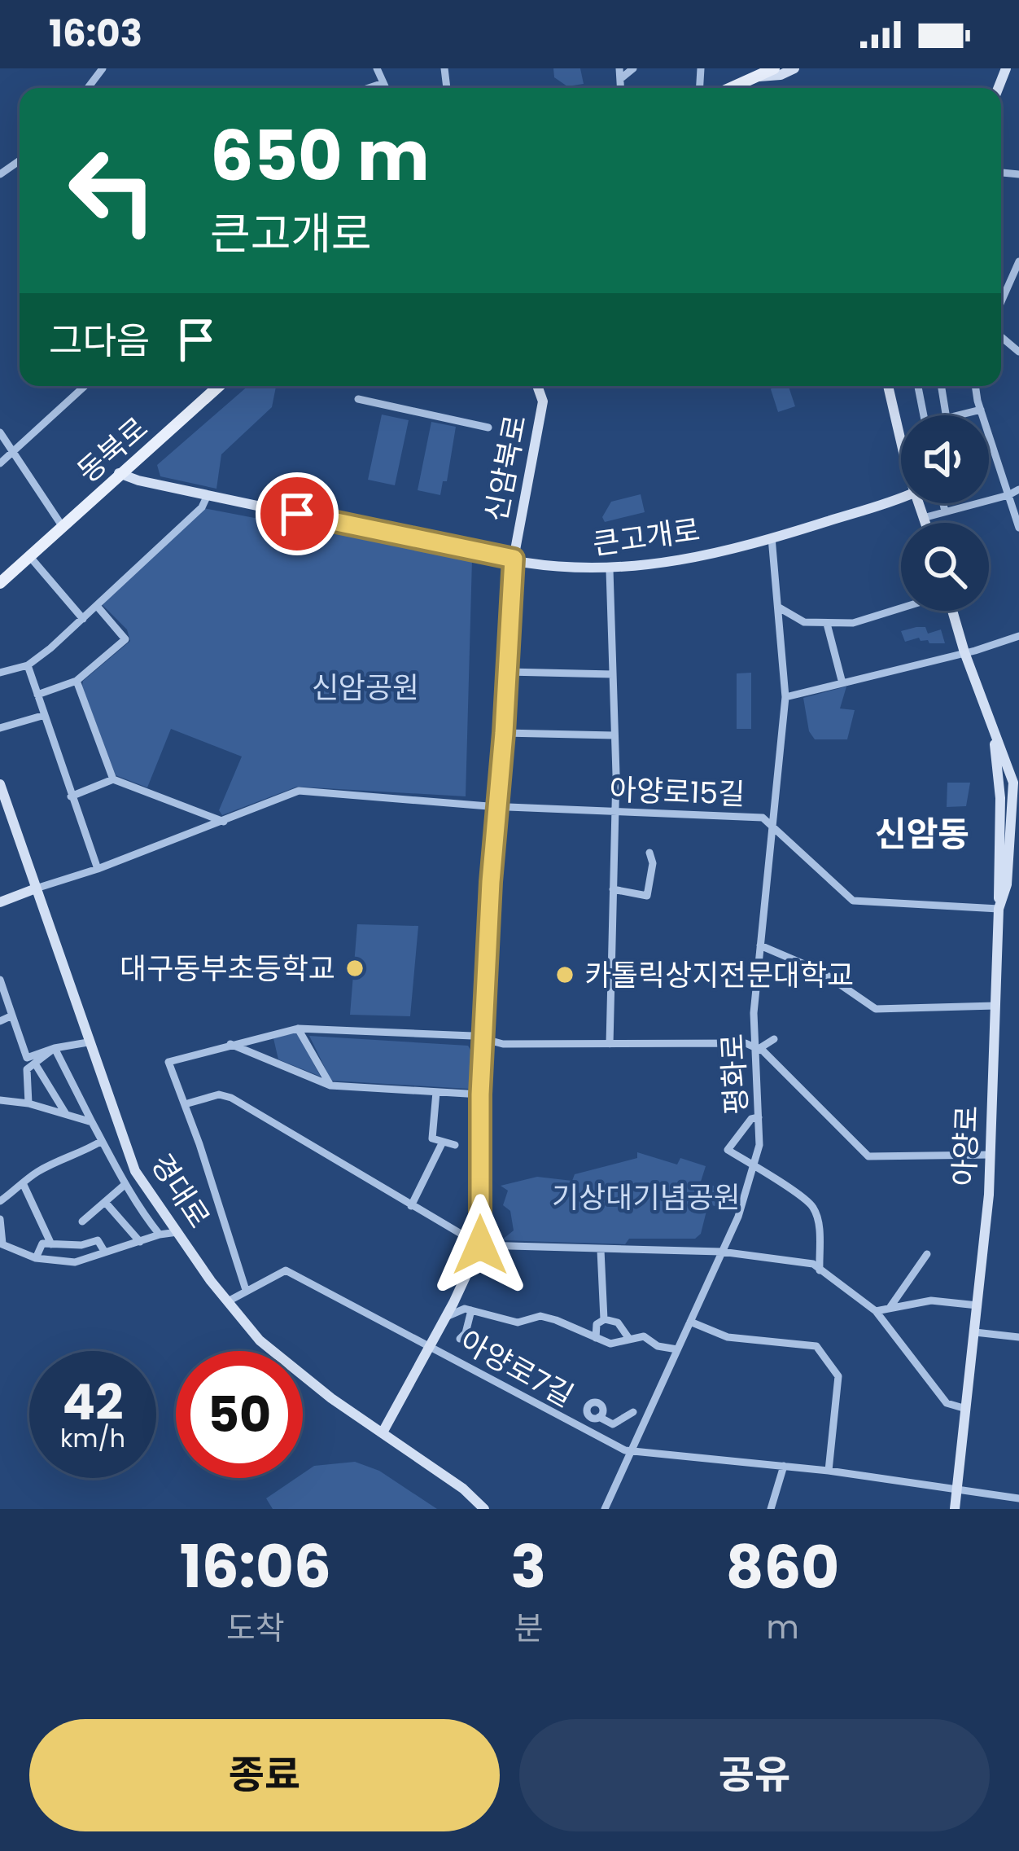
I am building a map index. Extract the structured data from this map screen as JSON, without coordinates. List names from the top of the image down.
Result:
{
  "streets": {
    "main road": [
      "동북로",
      "신암북로",
      "큰고개로",
      "아양로",
      "경대로"
    ],
    "street": ["아양로15길", "평화로", "아양로7길"]
  },
  "crossings": [
    ["동북로", "큰고개로"],
    ["신암북로", "큰고개로"],
    ["신암북로", "아양로15길"],
    ["신암북로", "경대로"],
    ["신암북로", "아양로7길"],
    ["큰고개로", "평화로"],
    ["아양로15길", "평화로"],
    ["아양로15길", "아양로"],
    ["아양로15길", "경대로"],
    ["평화로", "아양로7길"],
    ["아양로", "아양로7길"]
  ],
  "districts": ["신암동"],
  "parks": ["신암공원", "기상대기념공원"],
  "places": ["대구동부초등학교", "카톨릭상지전문대학교"],
  "page": {
    "status": "16:03",
    "turn": ["650 m", "큰고개로"],
    "then": "그다음",
    "speed": "42 km/h",
    "limit": "50",
    "eta": [
      "16:06",
      "도착",
      "3",
      "분",
      "860",
      "m"
    ],
    "buttons": ["종료", "공유"]
  }
}
